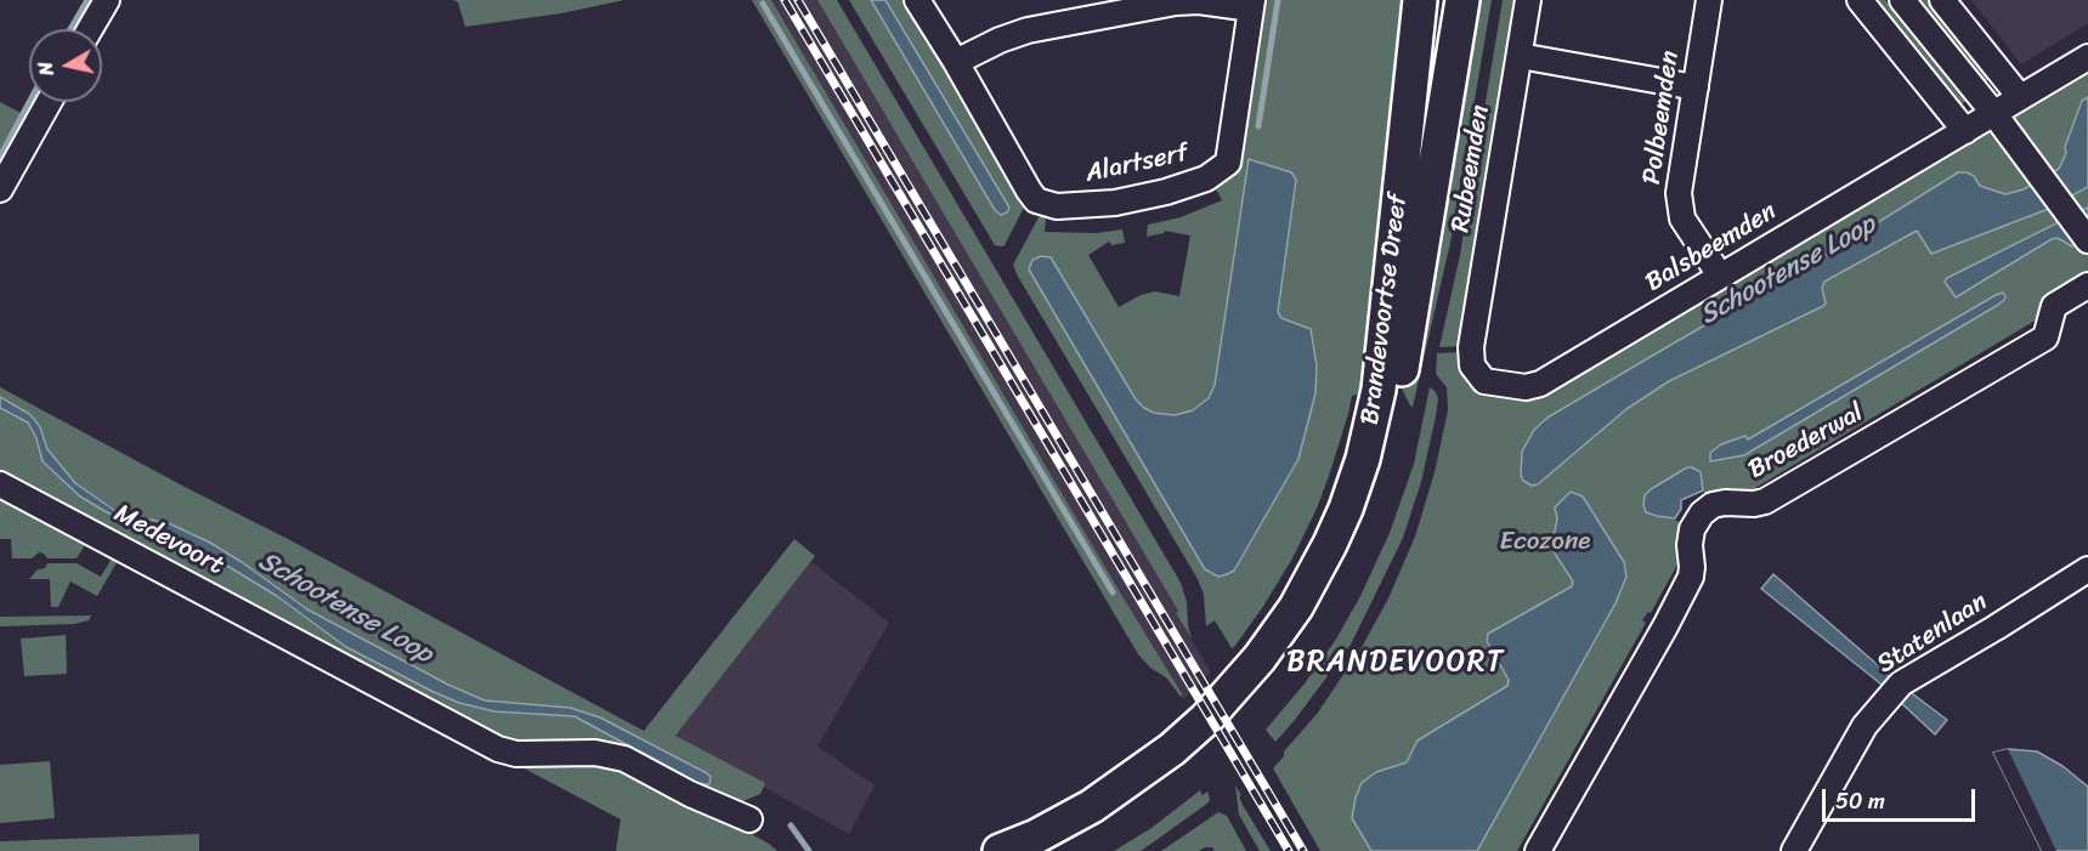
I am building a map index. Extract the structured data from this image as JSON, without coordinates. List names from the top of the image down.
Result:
{
  "streets": {
    "main road": ["Brandevoortse Dreef"],
    "street": [
      "Polbeemden",
      "Alartserf",
      "Rubeemden",
      "Balsbeemden",
      "Broederwal",
      "Medevoort",
      "Statenlaan"
    ]
  },
  "crossings": [
    ["Polbeemden", "Balsbeemden"],
    ["Rubeemden", "Balsbeemden"]
  ],
  "districts": ["BRANDEVOORT"],
  "water": ["Schootense Loop"],
  "parks": ["Ecozone"],
  "scale_bar": "50 m",
  "north": "left"
}
